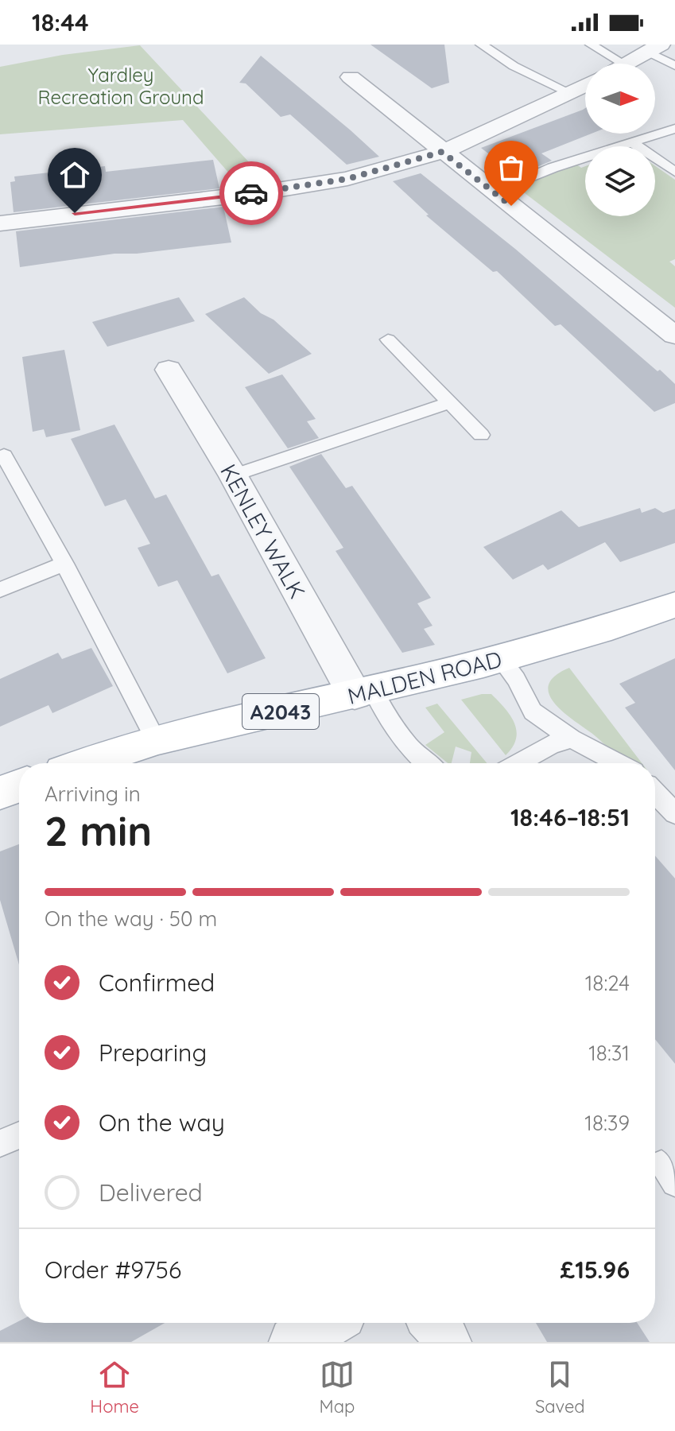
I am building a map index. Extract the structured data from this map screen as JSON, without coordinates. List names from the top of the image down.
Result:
{
  "streets": {
    "main road": ["MALDEN ROAD", "A2043"],
    "street": ["KENLEY WALK"]
  },
  "crossings": [
    ["KENLEY WALK", "MALDEN ROAD"]
  ],
  "parks": ["Yardley Recreation Ground"],
  "north": "right",
  "page": {
    "status": "18:44",
    "heading": ["2 min", "Arriving in", "18:46–18:51"],
    "panel": ["Order #9756", "£15.96"],
    "bar": "On the way · 50 m",
    "list": [
      ["Confirmed", "18:24"],
      ["Preparing", "18:31"],
      ["On the way", "18:39"],
      "Delivered"
    ],
    "tabs": ["Home", "Map", "Saved"]
  }
}
